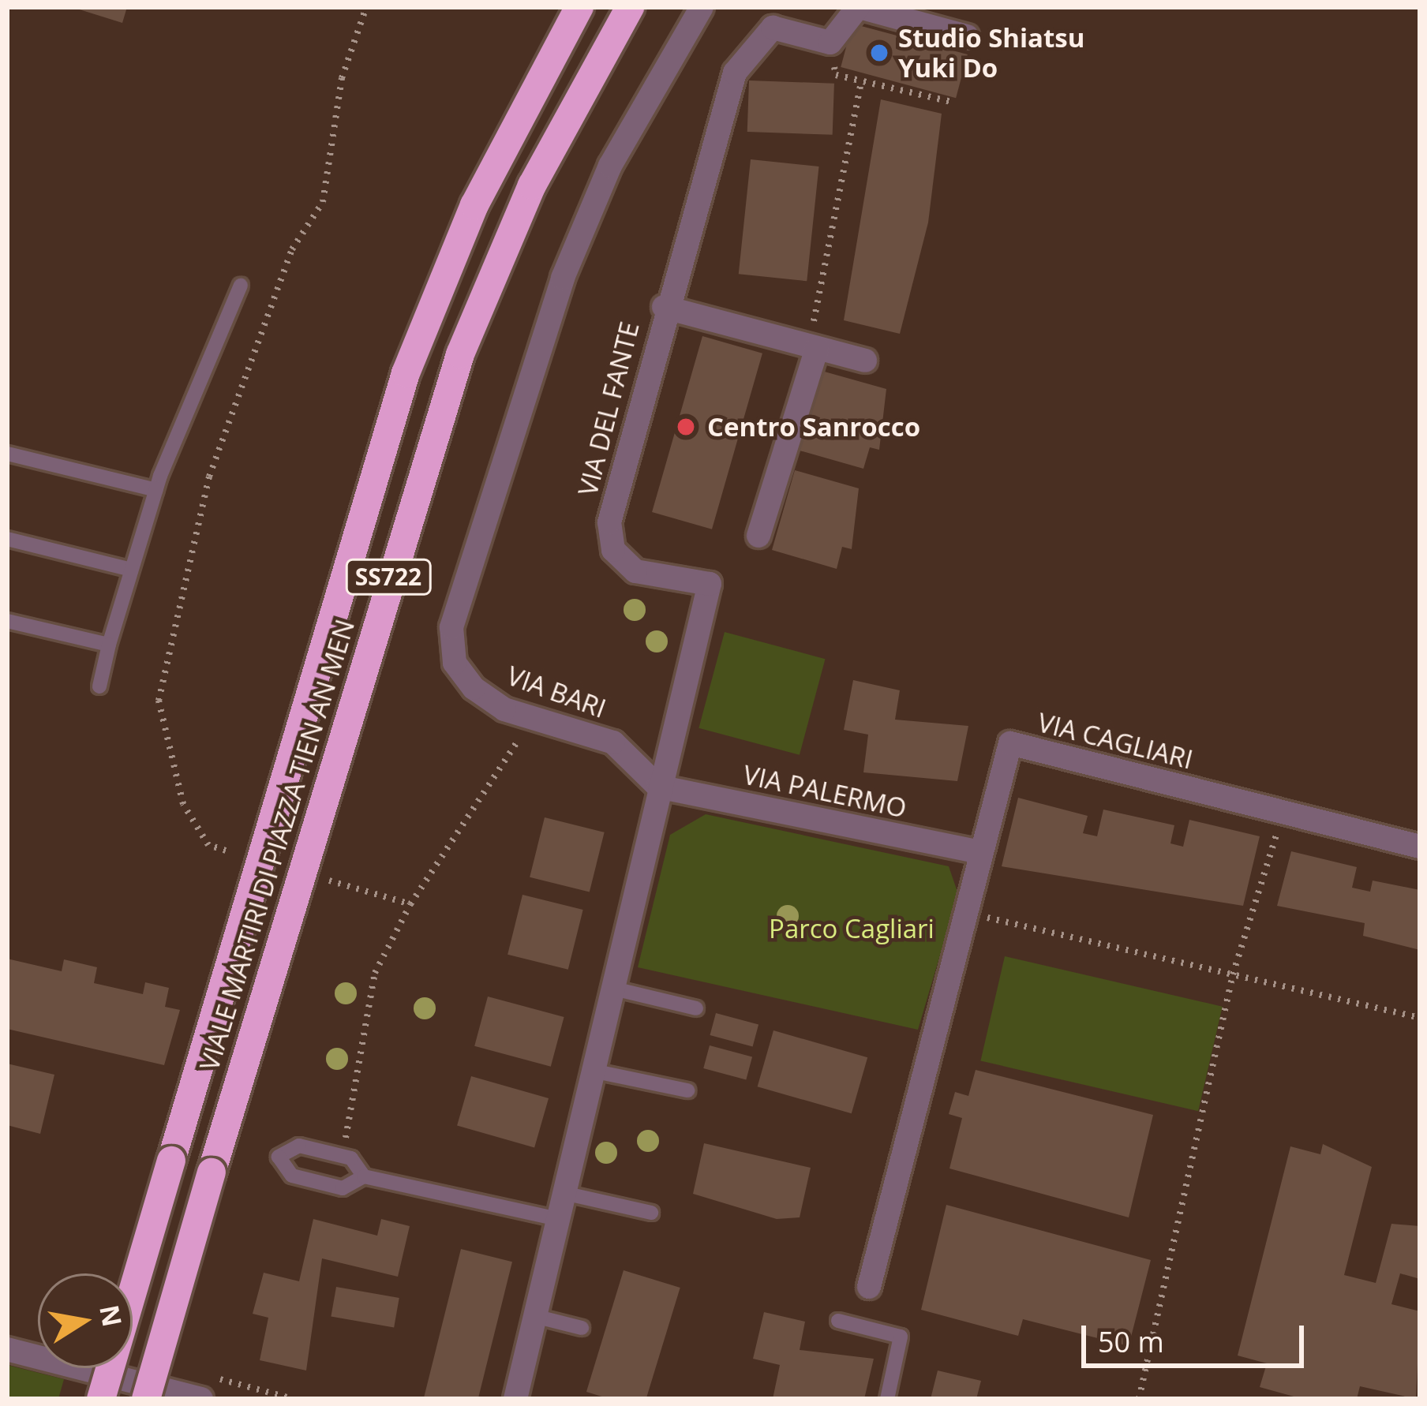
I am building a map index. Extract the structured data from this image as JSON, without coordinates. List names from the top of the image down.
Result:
{
  "streets": {
    "highway": ["SS722", "VIALE MARTIRI DI PIAZZA TIEN AN MEN"],
    "street": [
      "VIA DEL FANTE",
      "VIA BARI",
      "VIA CAGLIARI",
      "VIA PALERMO"
    ]
  },
  "crossings": [
    ["VIA DEL FANTE", "VIA BARI"],
    ["VIA DEL FANTE", "VIA PALERMO"],
    ["VIA BARI", "VIA PALERMO"],
    ["VIA CAGLIARI", "VIA PALERMO"]
  ],
  "parks": ["Parco Cagliari"],
  "places": ["Studio Shiatsu Yuki Do", "Centro Sanrocco"],
  "scale_bar": "50 m",
  "north": "right"
}
